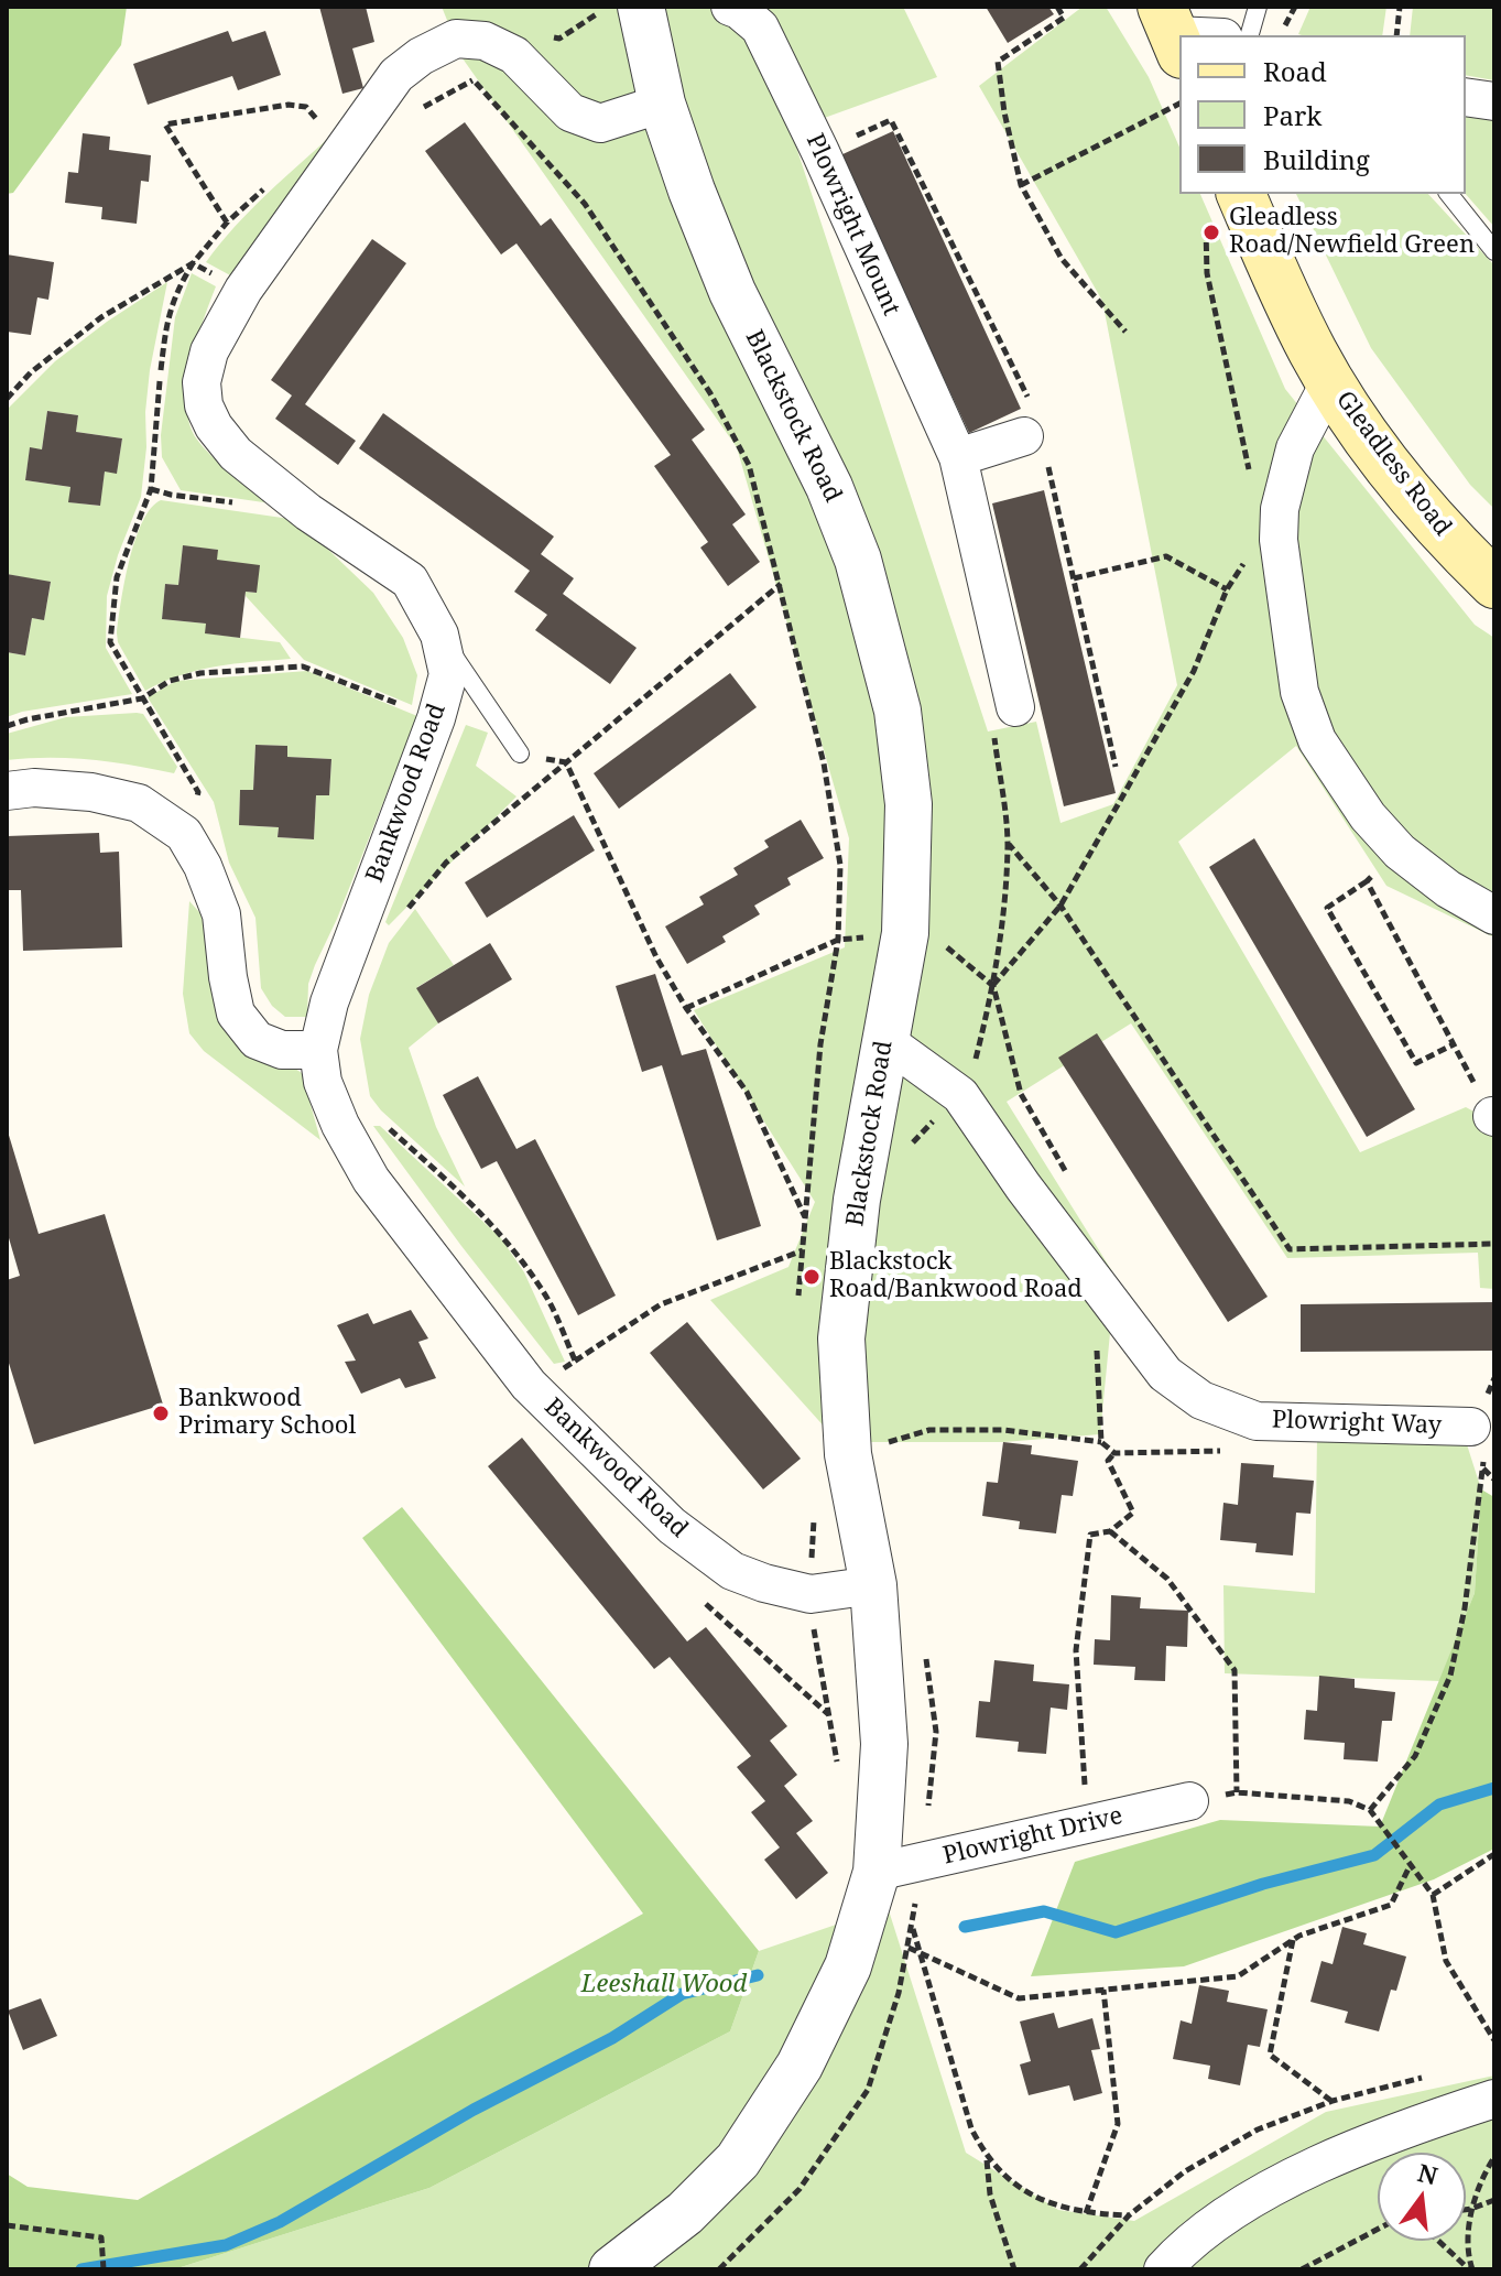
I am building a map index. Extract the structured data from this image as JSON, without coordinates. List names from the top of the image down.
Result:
{
  "streets": {
    "main road": ["Gleadless Road"],
    "street": [
      "Plowright Mount",
      "Blackstock Road",
      "Bankwood Road",
      "Plowright Way",
      "Plowright Drive"
    ]
  },
  "crossings": [
    ["Blackstock Road", "Bankwood Road"],
    ["Blackstock Road", "Plowright Way"],
    ["Blackstock Road", "Plowright Drive"]
  ],
  "parks": ["Leeshall Wood"],
  "places": ["Gleadless Road/Newfield Green", "Blackstock Road/Bankwood Road", "Bankwood Primary School"],
  "legend": ["Road", "Park", "Building"],
  "north": "top"
}
